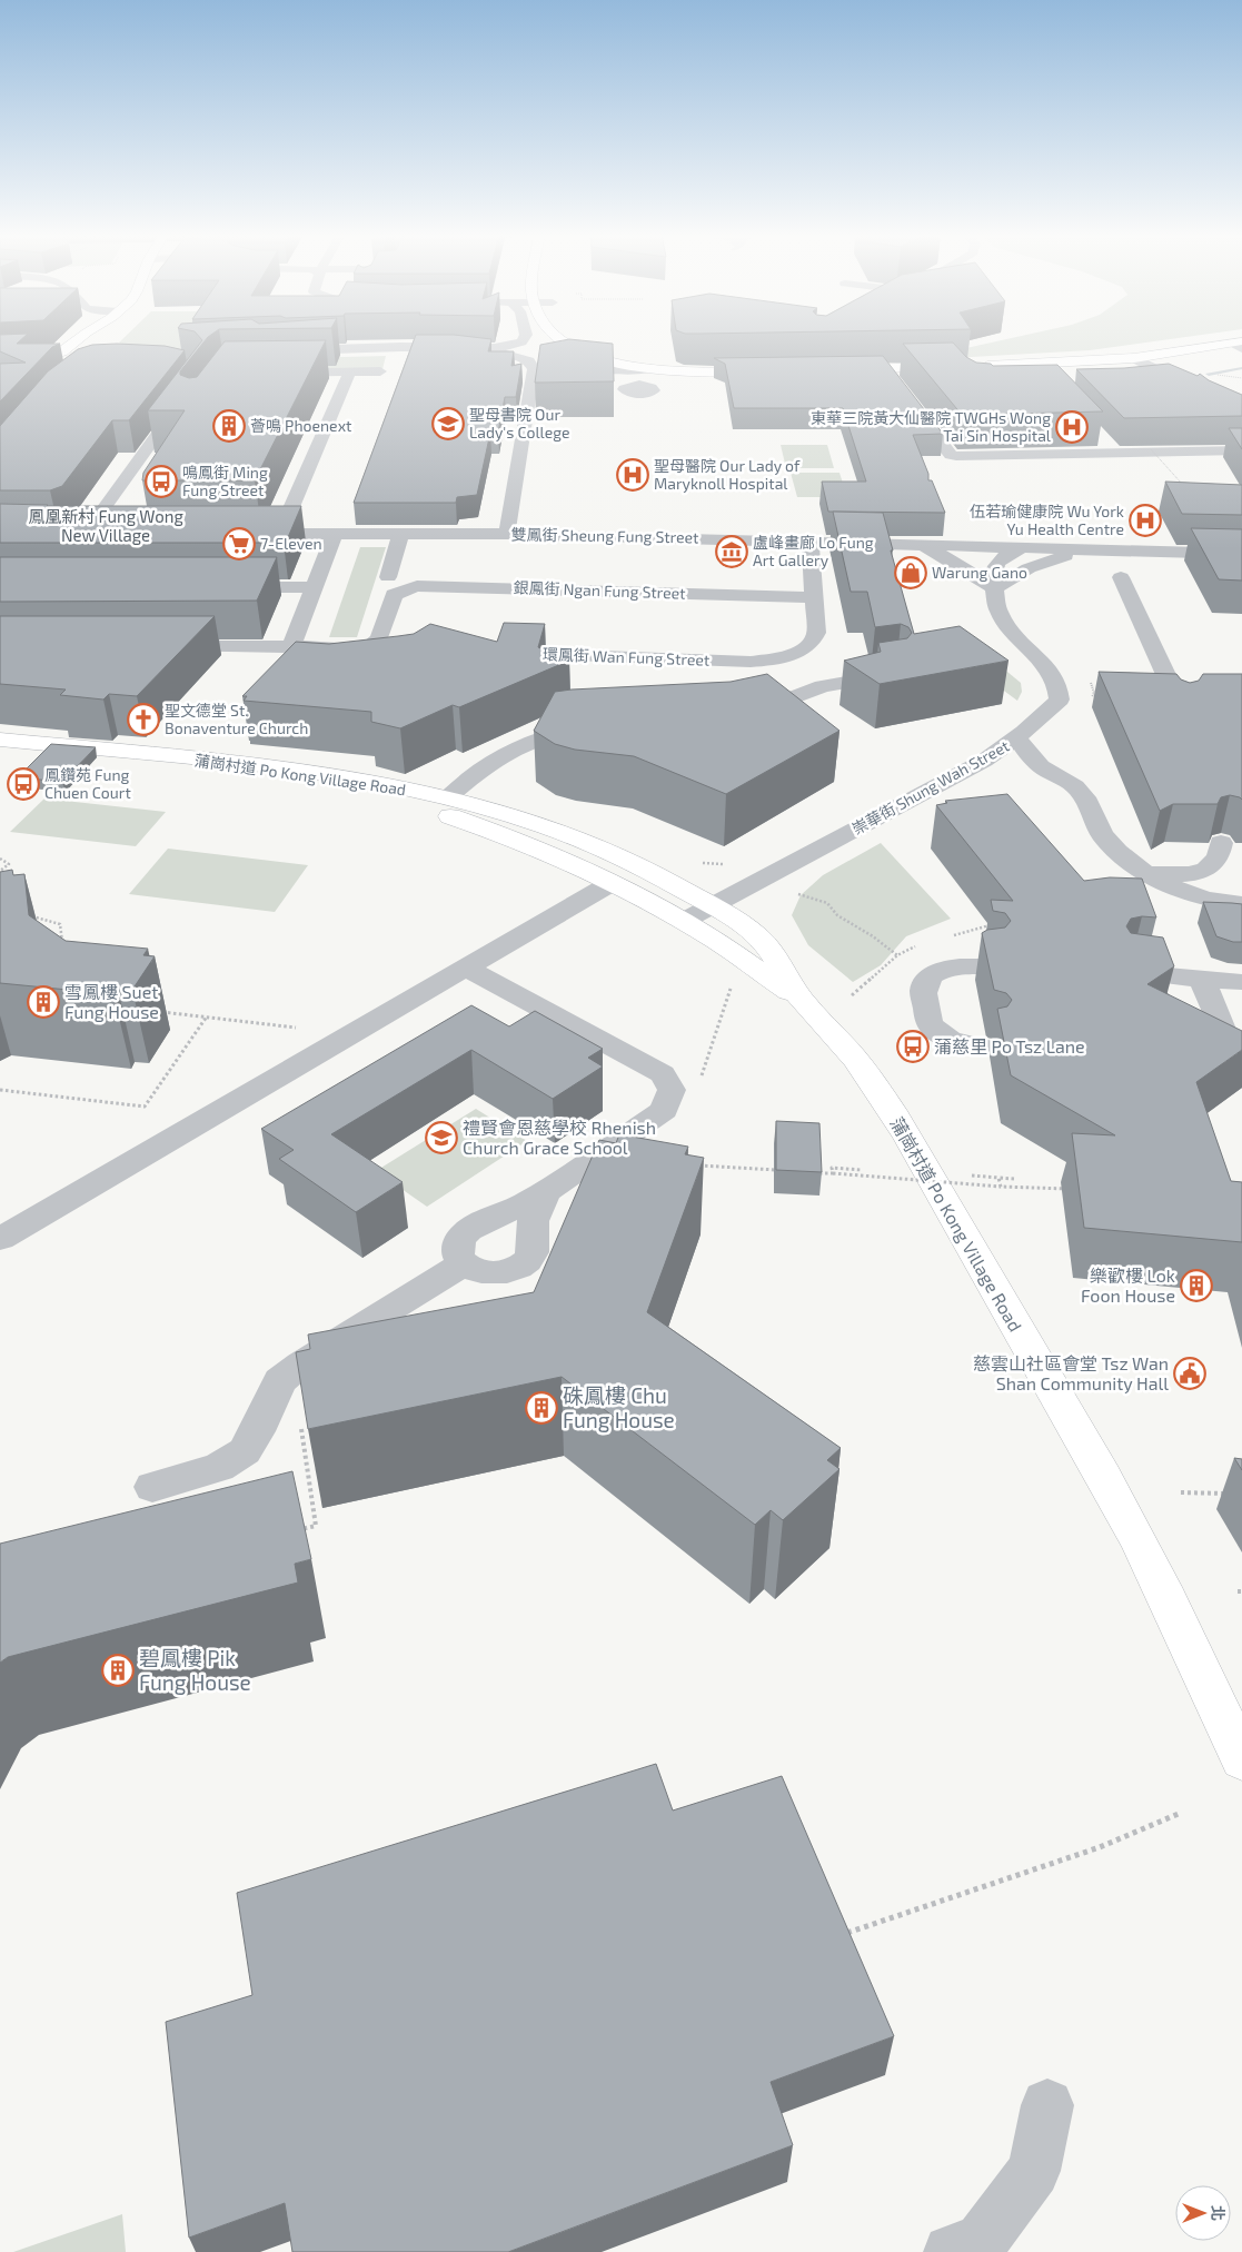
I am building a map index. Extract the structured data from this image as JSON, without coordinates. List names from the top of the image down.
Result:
{
  "streets": {
    "main road": ["蒲崗村道 Po Kong Village Road"],
    "street": [
      "雙鳳街 Sheung Fung Street",
      "銀鳳街 Ngan Fung Street",
      "環鳳街 Wan Fung Street",
      "崇華街 Shung Wah Street"
    ]
  },
  "crossings": [
    ["雙鳳街 Sheung Fung Street", "環鳳街 Wan Fung Street"],
    ["雙鳳街 Sheung Fung Street", "崇華街 Shung Wah Street"],
    ["銀鳳街 Ngan Fung Street", "環鳳街 Wan Fung Street"],
    ["蒲崗村道 Po Kong Village Road", "崇華街 Shung Wah Street"]
  ],
  "districts": ["鳳凰新村 Fung Wong New Village"],
  "places": {
    "school or university": ["聖母書院 Our Lady's College", "禮賢會恩慈學校 Rhenish Church Grace School"],
    "building": [
      "薈鳴 Phoenext",
      "雪鳳樓 Suet Fung House",
      "樂歡樓 Lok Foon House",
      "硃鳳樓 Chu Fung House",
      "碧鳳樓 Pik Fung House"
    ],
    "hospital": ["東華三院黃大仙醫院 TWGHs Wong Tai Sin Hospital", "聖母醫院 Our Lady of Maryknoll Hospital", "伍若瑜健康院 Wu York Yu Health Centre"],
    "bus stop": ["鳴鳳街 Ming Fung Street", "鳳鑽苑 Fung Chuen Court", "蒲慈里 Po Tsz Lane"],
    "supermarket": ["7-Eleven"],
    "museum": ["盧峰畫廊 Lo Fung Art Gallery"],
    "shop": ["Warung Gano"],
    "church": ["聖文德堂 St. Bonaventure Church"],
    "public building": ["慈雲山社區會堂 Tsz Wan Shan Community Hall"]
  },
  "north": "right"
}
